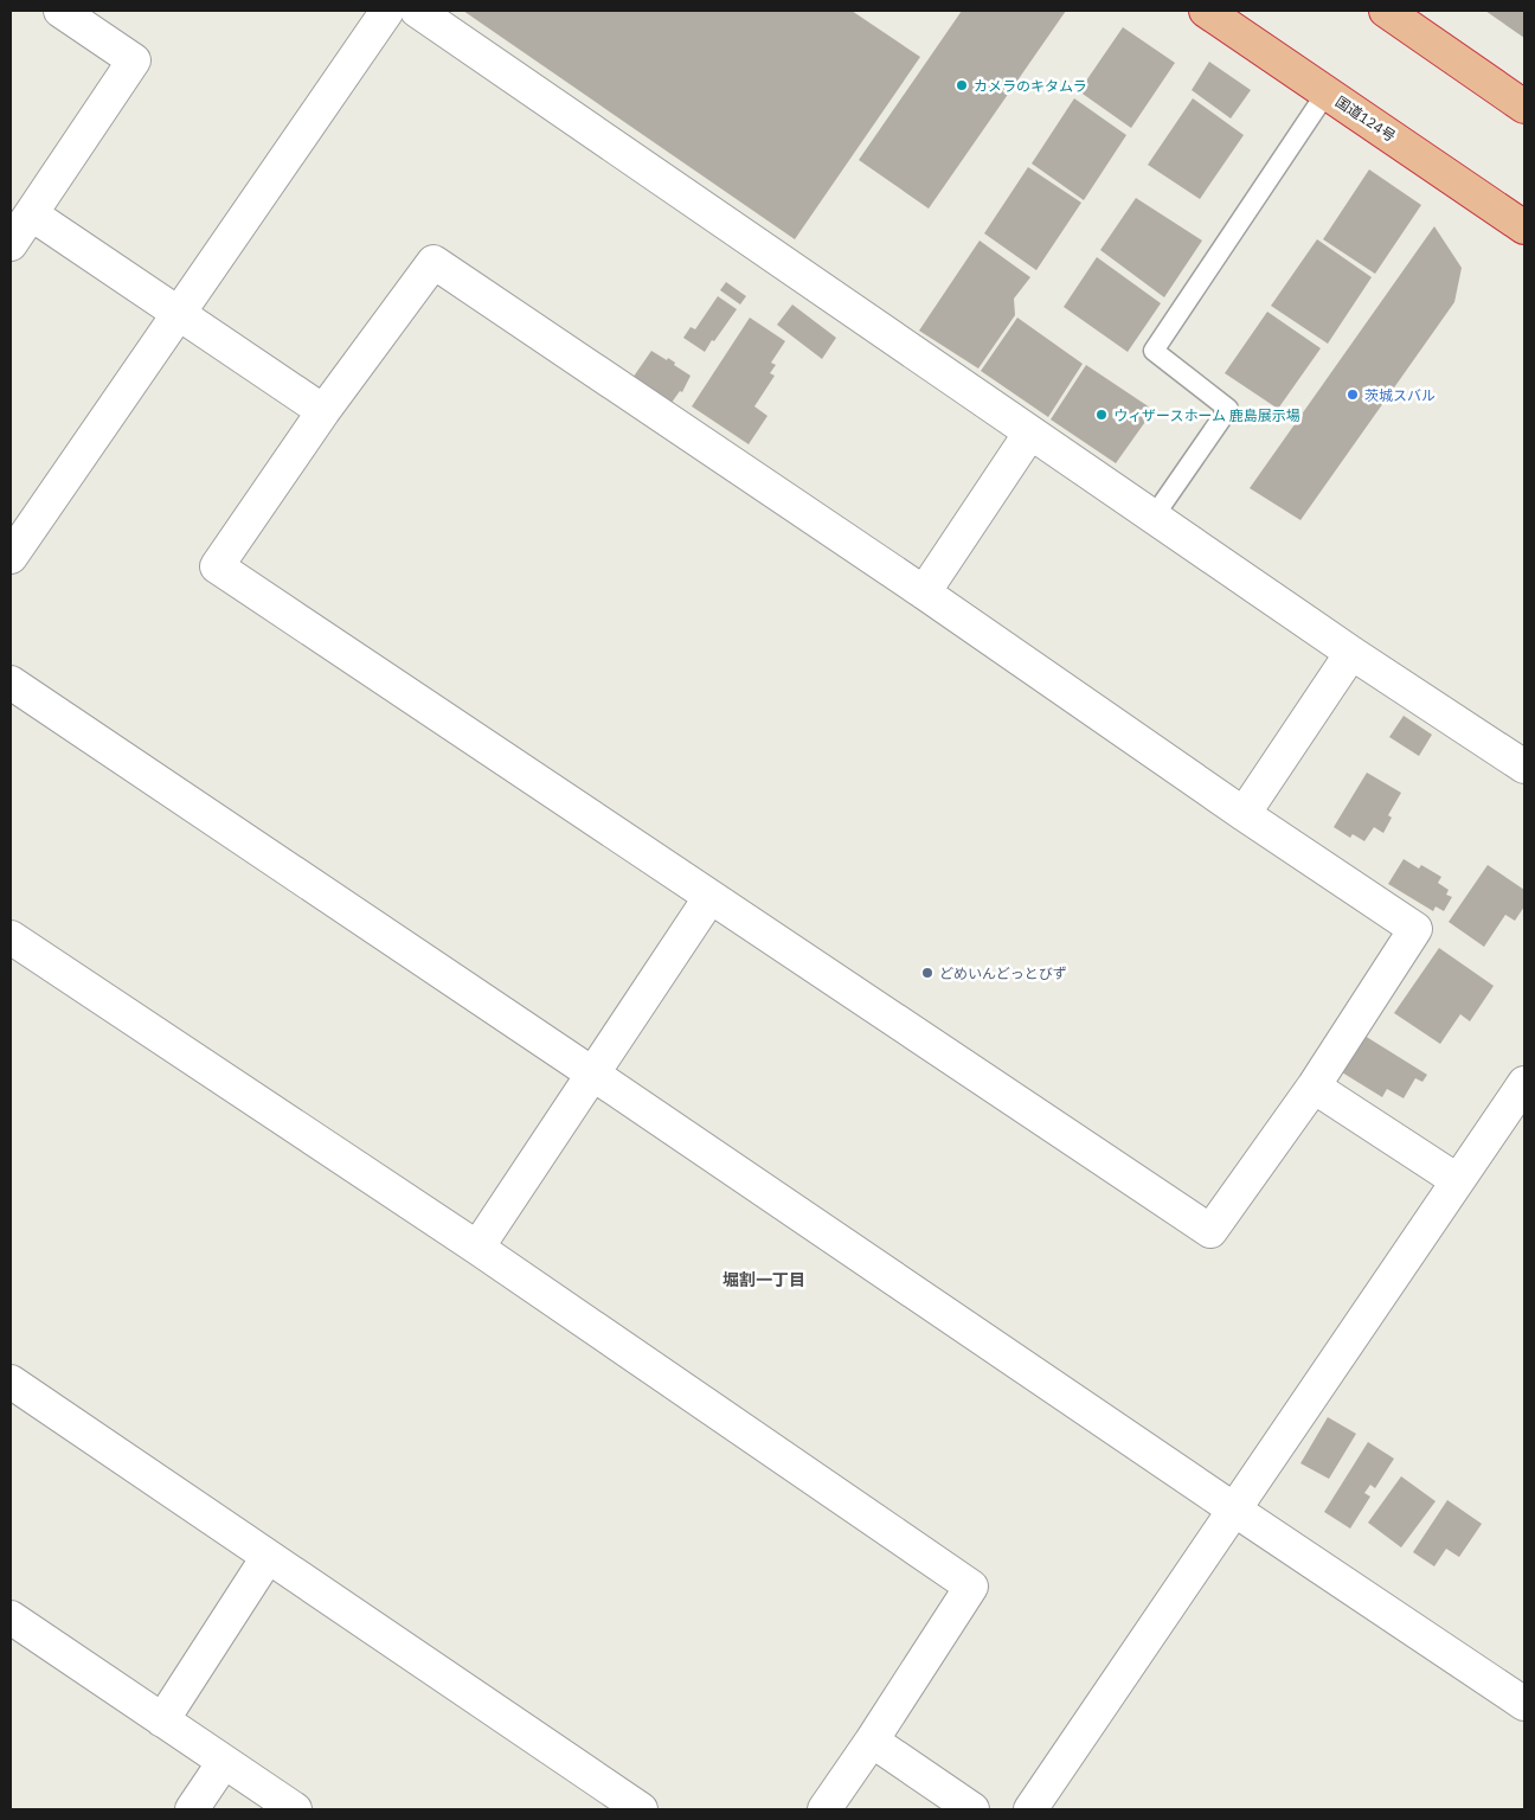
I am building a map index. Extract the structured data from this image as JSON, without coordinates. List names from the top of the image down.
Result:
{
  "streets": {
    "highway": ["国道124号"]
  },
  "districts": ["堀割一丁目"],
  "places": [
    "カメラのキタムラ",
    "茨城スバル",
    "ウィザースホーム 鹿島展示場",
    "どめいんどっとびず"
  ]
}
